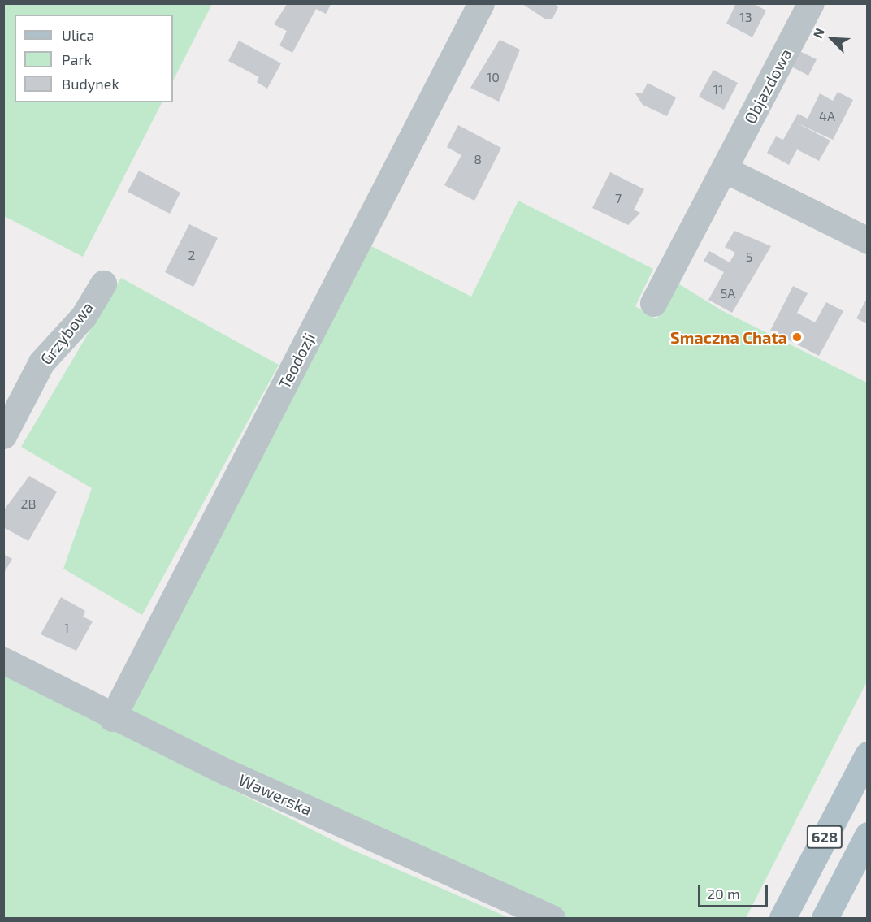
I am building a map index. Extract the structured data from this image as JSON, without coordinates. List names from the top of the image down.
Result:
{
  "streets": {
    "main road": ["628"],
    "street": [
      "Objazdowa",
      "Grzybowa",
      "Teodozji",
      "Wawerska"
    ]
  },
  "crossings": [
    ["Teodozji", "Wawerska"]
  ],
  "places": ["Smaczna Chata"],
  "house_numbers": [
    "13",
    "10",
    "11",
    "4A",
    "8",
    "7",
    "2",
    "5",
    "5A",
    "2B",
    "1"
  ],
  "legend": ["Ulica", "Park", "Budynek"],
  "scale_bar": "20 m",
  "north": "top left"
}
